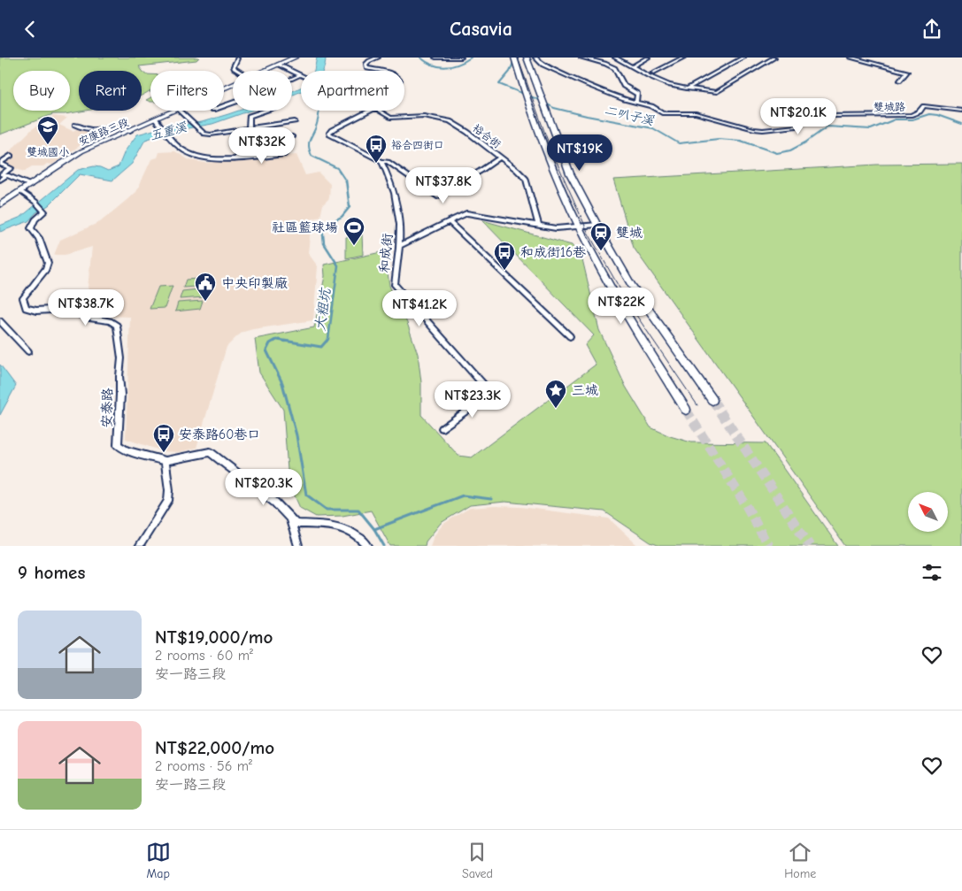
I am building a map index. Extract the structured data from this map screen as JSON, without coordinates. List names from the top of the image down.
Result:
{
  "streets": {
    "street": [
      "雙城路",
      "安康路三段",
      "裕合街",
      "和成街",
      "安泰路"
    ]
  },
  "crossings": [
    ["安康路三段", "安泰路"],
    ["裕合街", "和成街"]
  ],
  "water": ["二叭子溪", "五重溪", "大粗坑"],
  "places": {
    "school or university": ["雙城國小"],
    "bus stop": ["裕合四街口", "和成街16巷", "安泰路60巷口"],
    "sports": ["社區籃球場"],
    "station": ["雙城"],
    "public building": ["中央印製廠"],
    "place": ["三城"]
  },
  "north": "top left",
  "page": {
    "header": "Casavia",
    "chip": [
      "Buy",
      "Rent",
      "Filters",
      "New",
      "Apartment"
    ],
    "price": [
      "NT$20.1K",
      "NT$32K",
      "NT$19K",
      "NT$37.8K",
      "NT$22K",
      "NT$38.7K",
      "NT$41.2K",
      "NT$23.3K",
      "NT$20.3K"
    ],
    "heading": "9 homes",
    "list": [
      {
        "name": "NT$19,000/mo",
        "note": "2 rooms · 60 m² · 安一路三段"
      },
      {
        "name": "NT$22,000/mo",
        "note": "2 rooms · 56 m² · 安一路三段"
      }
    ],
    "tabs": ["Map", "Saved", "Home"]
  }
}
